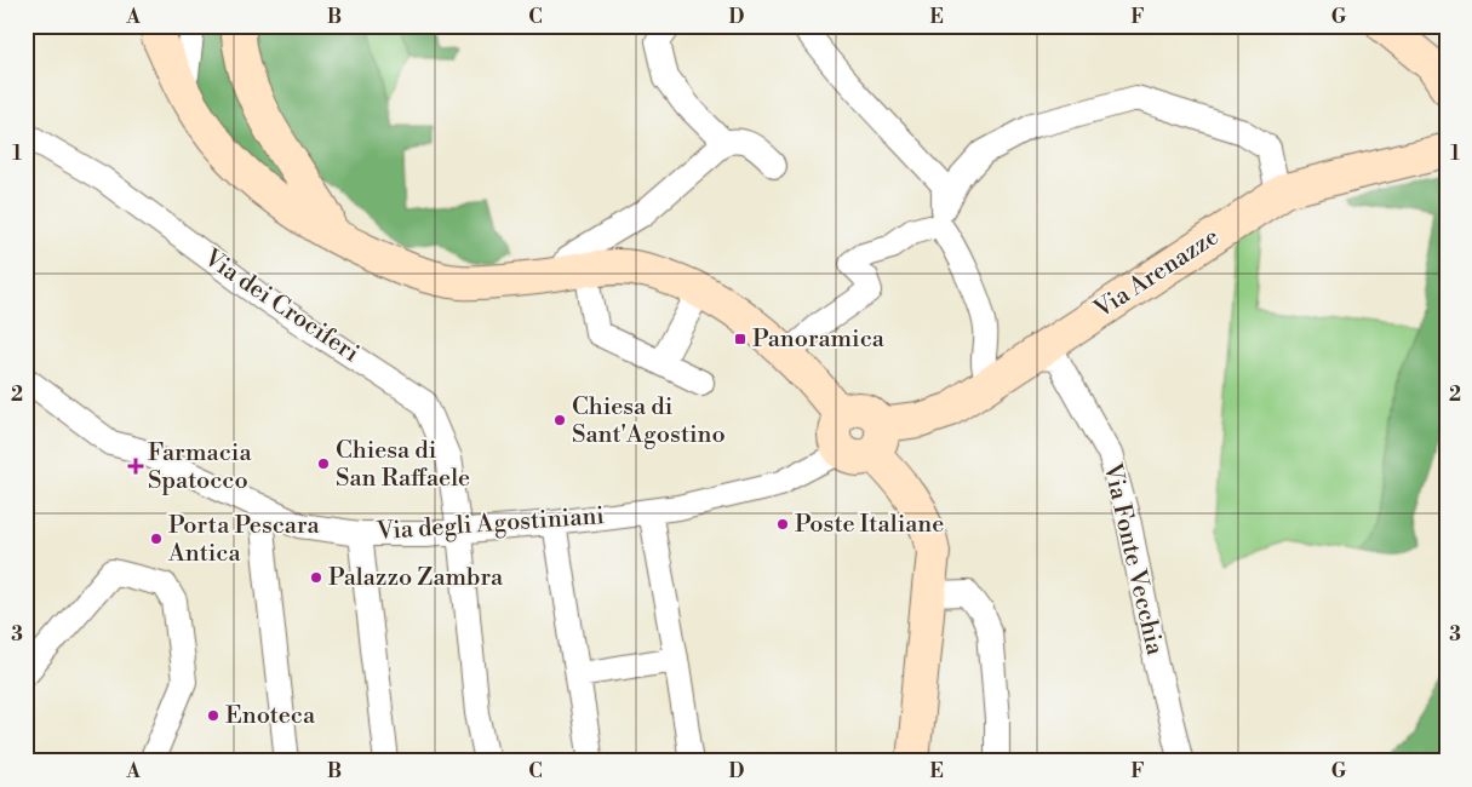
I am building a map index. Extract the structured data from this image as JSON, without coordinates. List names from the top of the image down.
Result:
{
  "streets": {
    "street": [
      "Via Arenazze",
      "Via dei Crociferi",
      "Via degli Agostiniani",
      "Via Fonte Vecchia"
    ]
  },
  "crossings": [
    ["Via Arenazze", "Via degli Agostiniani"],
    ["Via Arenazze", "Via Fonte Vecchia"],
    ["Via dei Crociferi", "Via degli Agostiniani"]
  ],
  "places": {
    "transit": ["Panoramica"],
    "other": [
      "Chiesa di Sant'Agostino",
      "Chiesa di San Raffaele",
      "Poste Italiane",
      "Porta Pescara Antica",
      "Palazzo Zambra",
      "Enoteca"
    ],
    "health": ["Farmacia Spatocco"]
  },
  "grid": {
    "columns": [
      "A",
      "B",
      "C",
      "D",
      "E",
      "F",
      "G"
    ],
    "rows": ["1", "2", "3"]
  }
}
